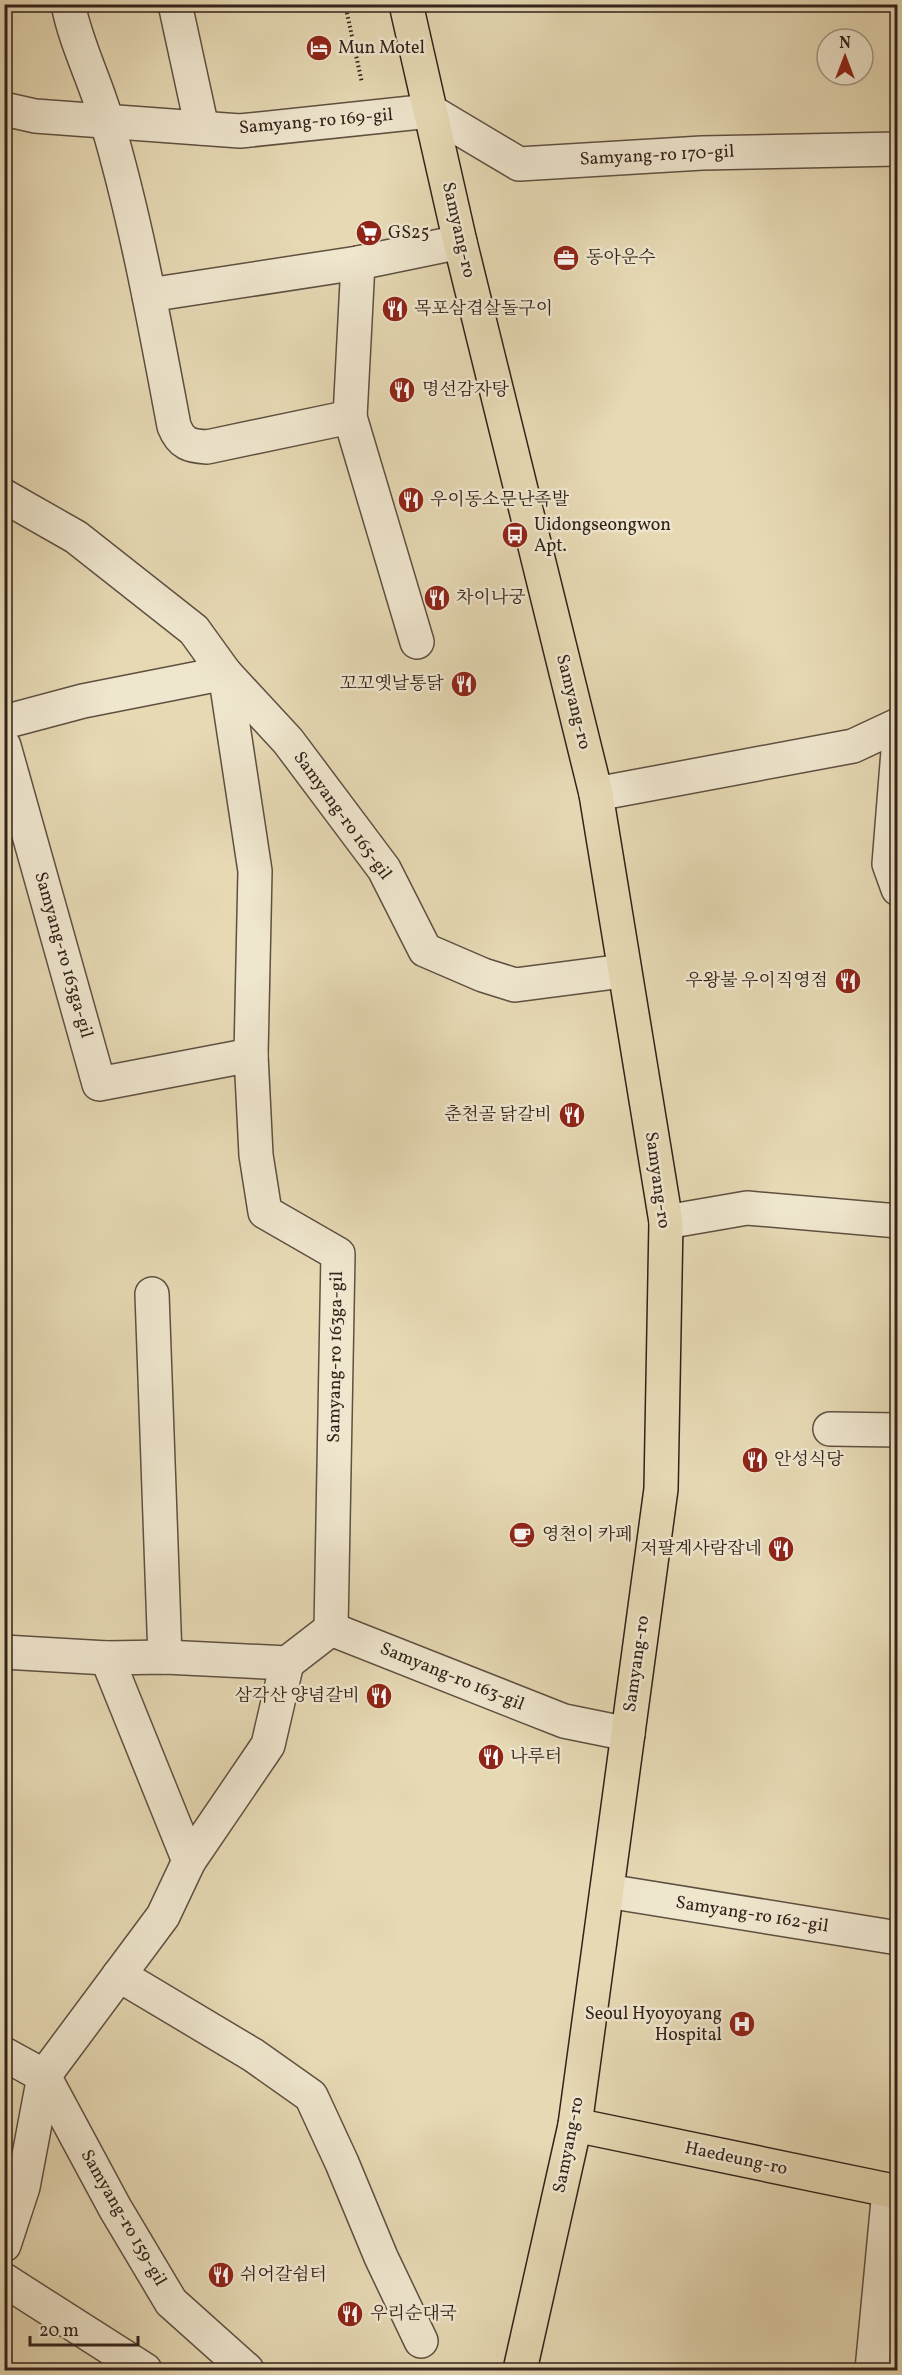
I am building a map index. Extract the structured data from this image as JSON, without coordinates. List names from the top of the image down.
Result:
{
  "streets": {
    "main road": ["Samyang-ro", "Haedeung-ro"],
    "street": [
      "Samyang-ro 169-gil",
      "Samyang-ro 170-gil",
      "Samyang-ro 165-gil",
      "Samyang-ro 163ga-gil",
      "Samyang-ro 163-gil",
      "Samyang-ro 162-gil",
      "Samyang-ro 159-gil"
    ]
  },
  "crossings": [
    ["Samyang-ro 169-gil", "Samyang-ro 170-gil"],
    ["Samyang-ro 169-gil", "Samyang-ro"],
    ["Samyang-ro 170-gil", "Samyang-ro"],
    ["Samyang-ro", "Samyang-ro 165-gil"],
    ["Samyang-ro", "Samyang-ro 163-gil"],
    ["Samyang-ro", "Samyang-ro 162-gil"],
    ["Samyang-ro", "Haedeung-ro"],
    ["Samyang-ro 165-gil", "Samyang-ro 163ga-gil"],
    ["Samyang-ro 163ga-gil", "Samyang-ro 163-gil"]
  ],
  "places": {
    "hotel": ["Mun Motel"],
    "supermarket": ["GS25"],
    "office": ["동아운수"],
    "restaurant": [
      "목포삼겹살돌구이",
      "명선감자탕",
      "우이동소문난족발",
      "차이나궁",
      "꼬꼬옛날통닭",
      "우왕불 우이직영점",
      "춘천골 닭갈비",
      "안성식당",
      "저팔계사람잡네",
      "삼각산 양념갈비",
      "나루터",
      "쉬어갈쉼터",
      "우리순대국"
    ],
    "bus stop": ["Uidongseongwon Apt."],
    "cafe": ["영천이 카페"],
    "hospital": ["Seoul Hyoyoyang Hospital"]
  },
  "scale_bar": "20 m",
  "north": "top"
}
